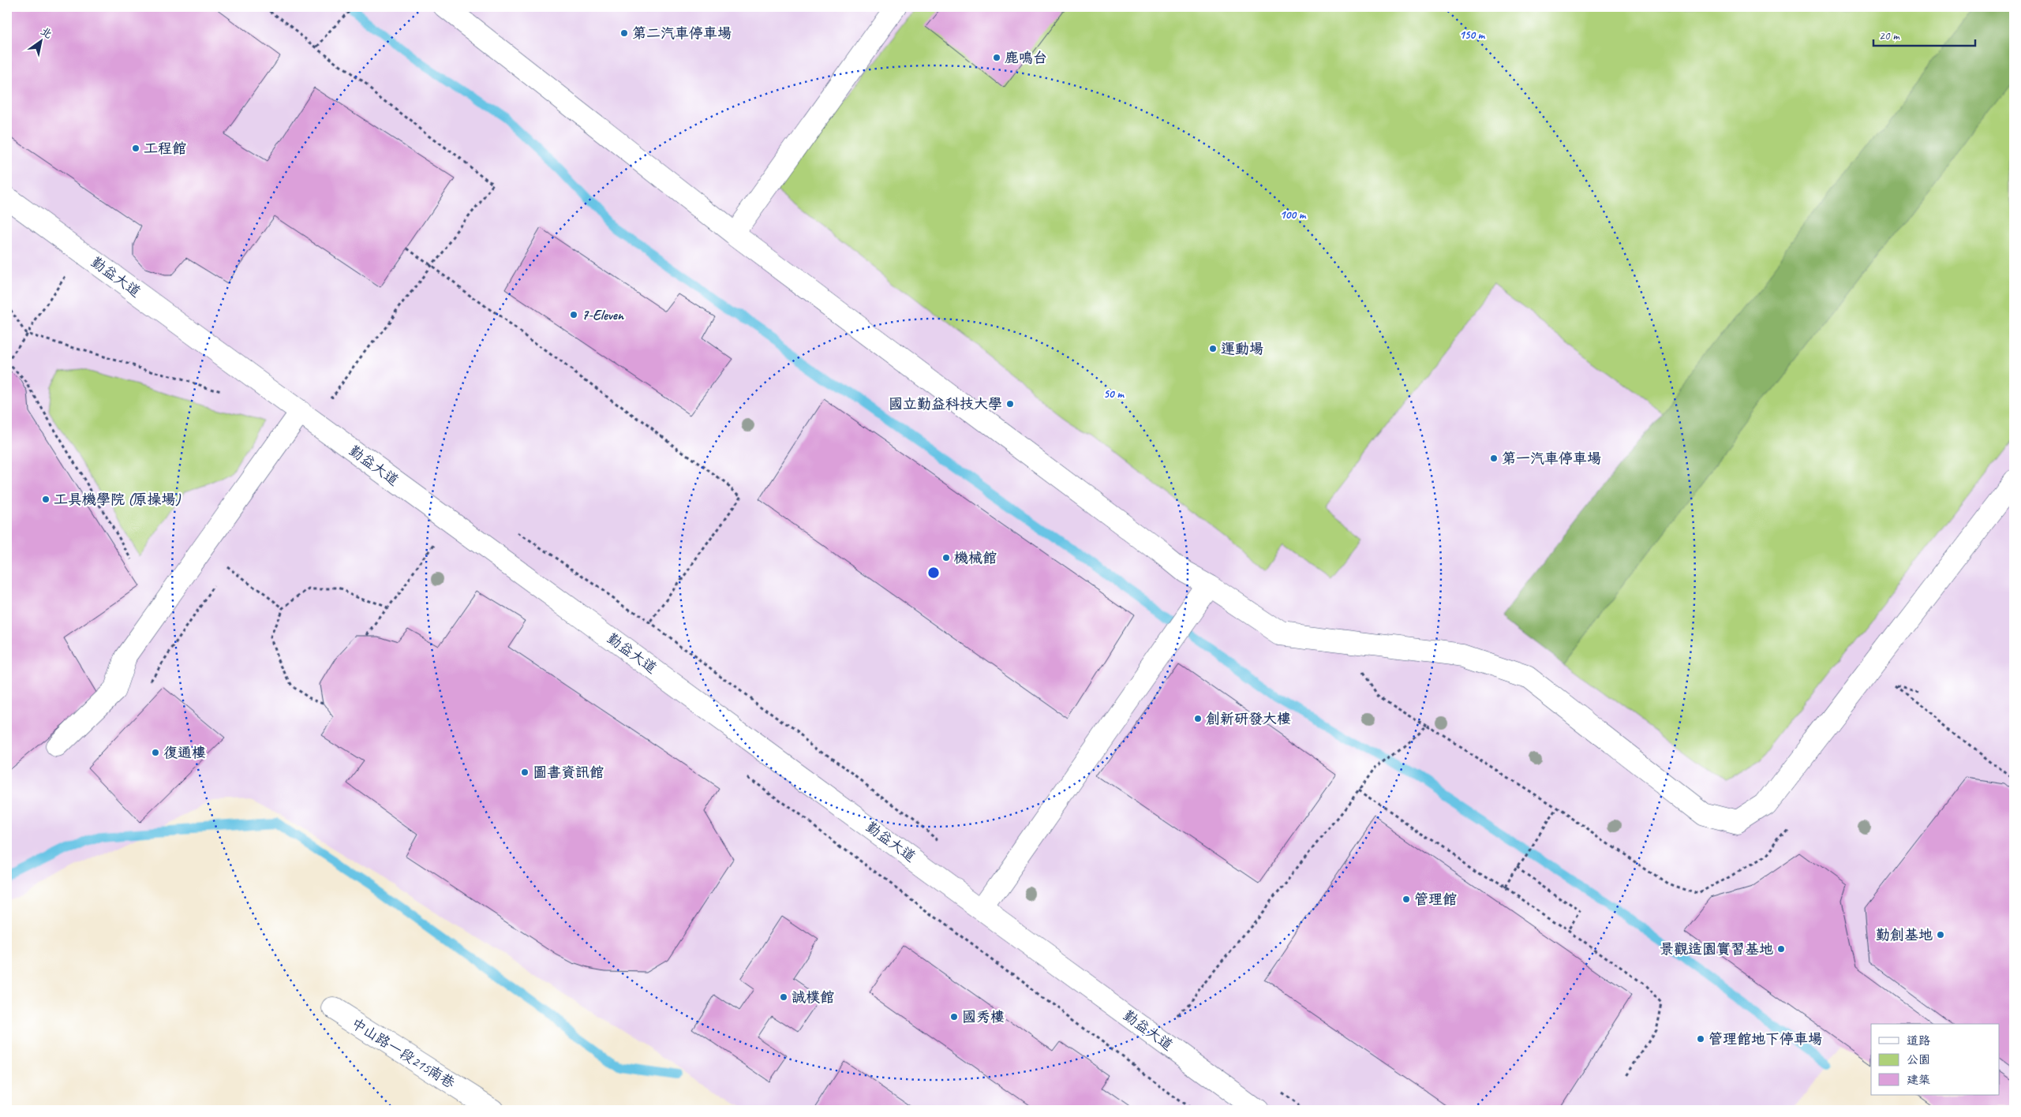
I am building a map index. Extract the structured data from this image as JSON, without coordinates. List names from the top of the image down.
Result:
{
  "streets": {
    "street": ["勤益大道", "中山路一段215南巷"]
  },
  "places": [
    "第二汽車停車場",
    "鹿鳴台",
    "工程館",
    "7-Eleven",
    "運動場",
    "國立勤益科技大學",
    "第一汽車停車場",
    "工具機學院 (原操場)",
    "機械館",
    "創新研發大樓",
    "復通樓",
    "圖書資訊館",
    "管理館",
    "勤創基地",
    "景觀造園實習基地",
    "誠樸館",
    "國秀樓",
    "管理館地下停車場"
  ],
  "legend": ["道路", "公園", "建築"],
  "scale_bar": "20 m",
  "north": "top right",
  "rings": ["150 m", "100 m", "50 m"]
}
